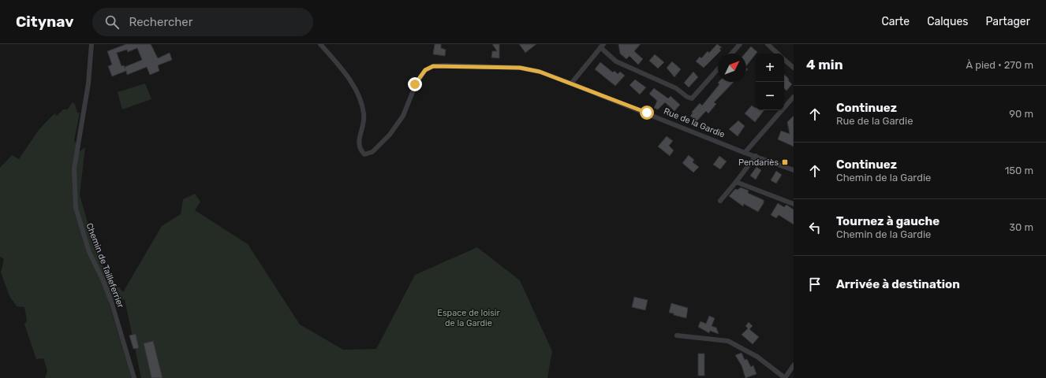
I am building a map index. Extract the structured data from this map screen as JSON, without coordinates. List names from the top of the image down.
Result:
{
  "streets": {
    "street": ["Rue de la Gardie", "Chemin de Tailleferrier"]
  },
  "parks": ["Espace de loisir de la Gardie"],
  "places": {
    "transit": ["Pendariès"]
  },
  "north": "top right",
  "page": {
    "header": "Citynav",
    "search": "Rechercher",
    "nav": ["Carte", "Calques", "Partager"],
    "heading": ["4 min", "À pied · 270 m"],
    "map_buttons": ["+", "−"],
    "list": [
      ["Continuez", "Rue de la Gardie", "90 m"],
      ["Continuez", "Chemin de la Gardie", "150 m"],
      ["Tournez à gauche", "Chemin de la Gardie", "30 m"],
      "Arrivée à destination"
    ]
  }
}
